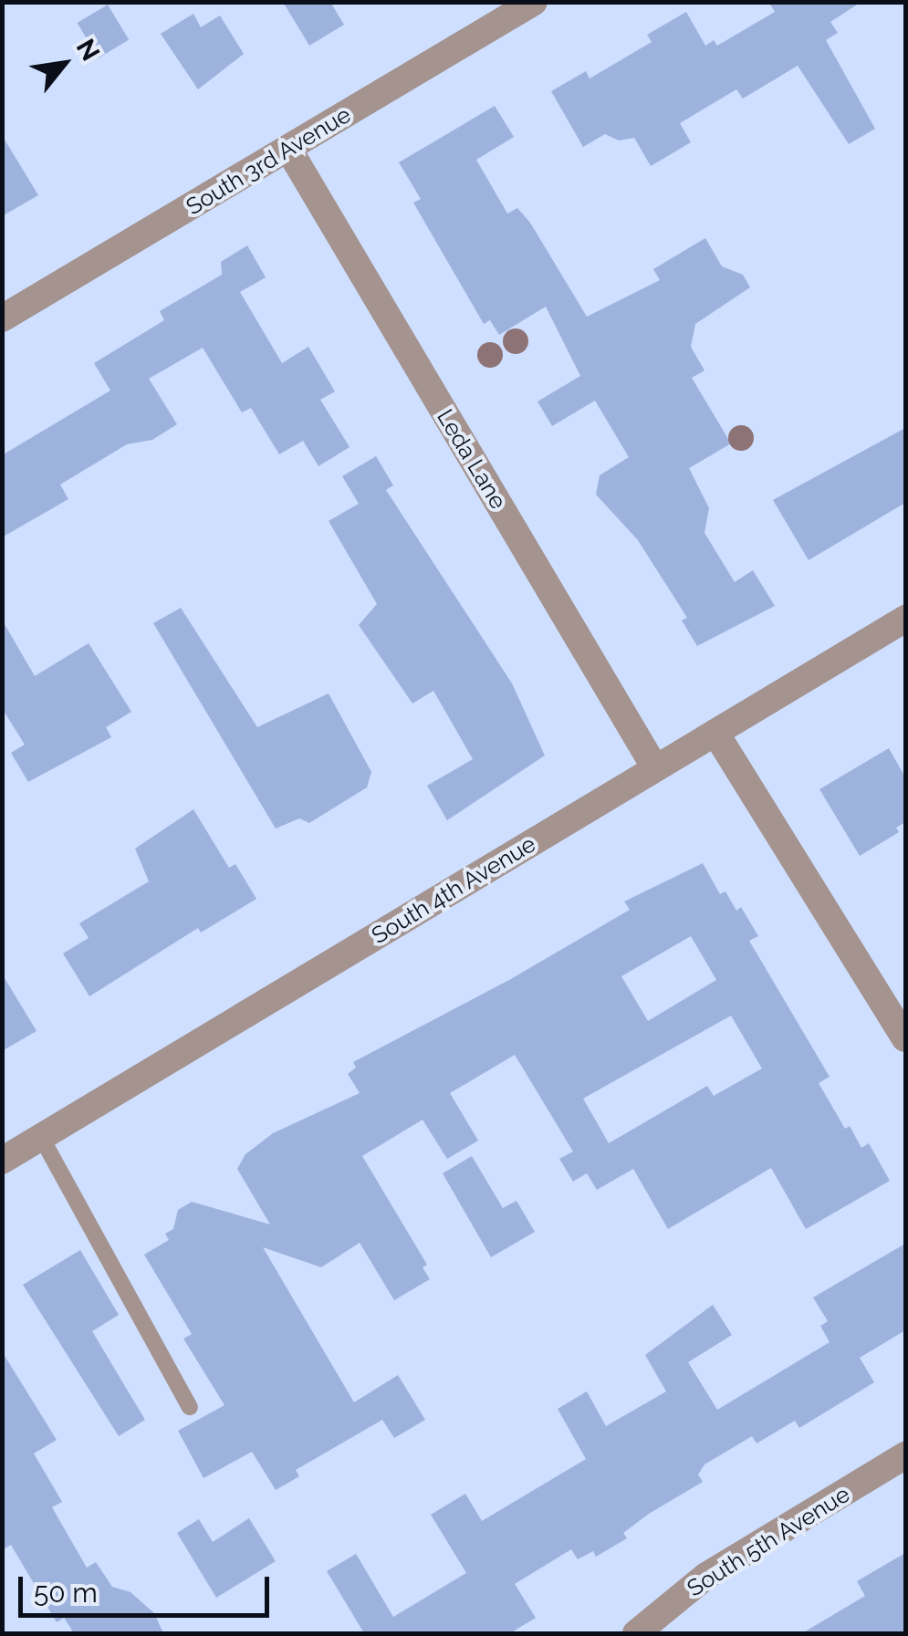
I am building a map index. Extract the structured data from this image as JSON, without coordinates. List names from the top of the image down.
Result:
{
  "streets": {
    "street": [
      "South 3rd Avenue",
      "Leda Lane",
      "South 4th Avenue",
      "South 5th Avenue"
    ]
  },
  "crossings": [
    ["South 3rd Avenue", "Leda Lane"],
    ["Leda Lane", "South 4th Avenue"]
  ],
  "scale_bar": "50 m",
  "north": "top right"
}
